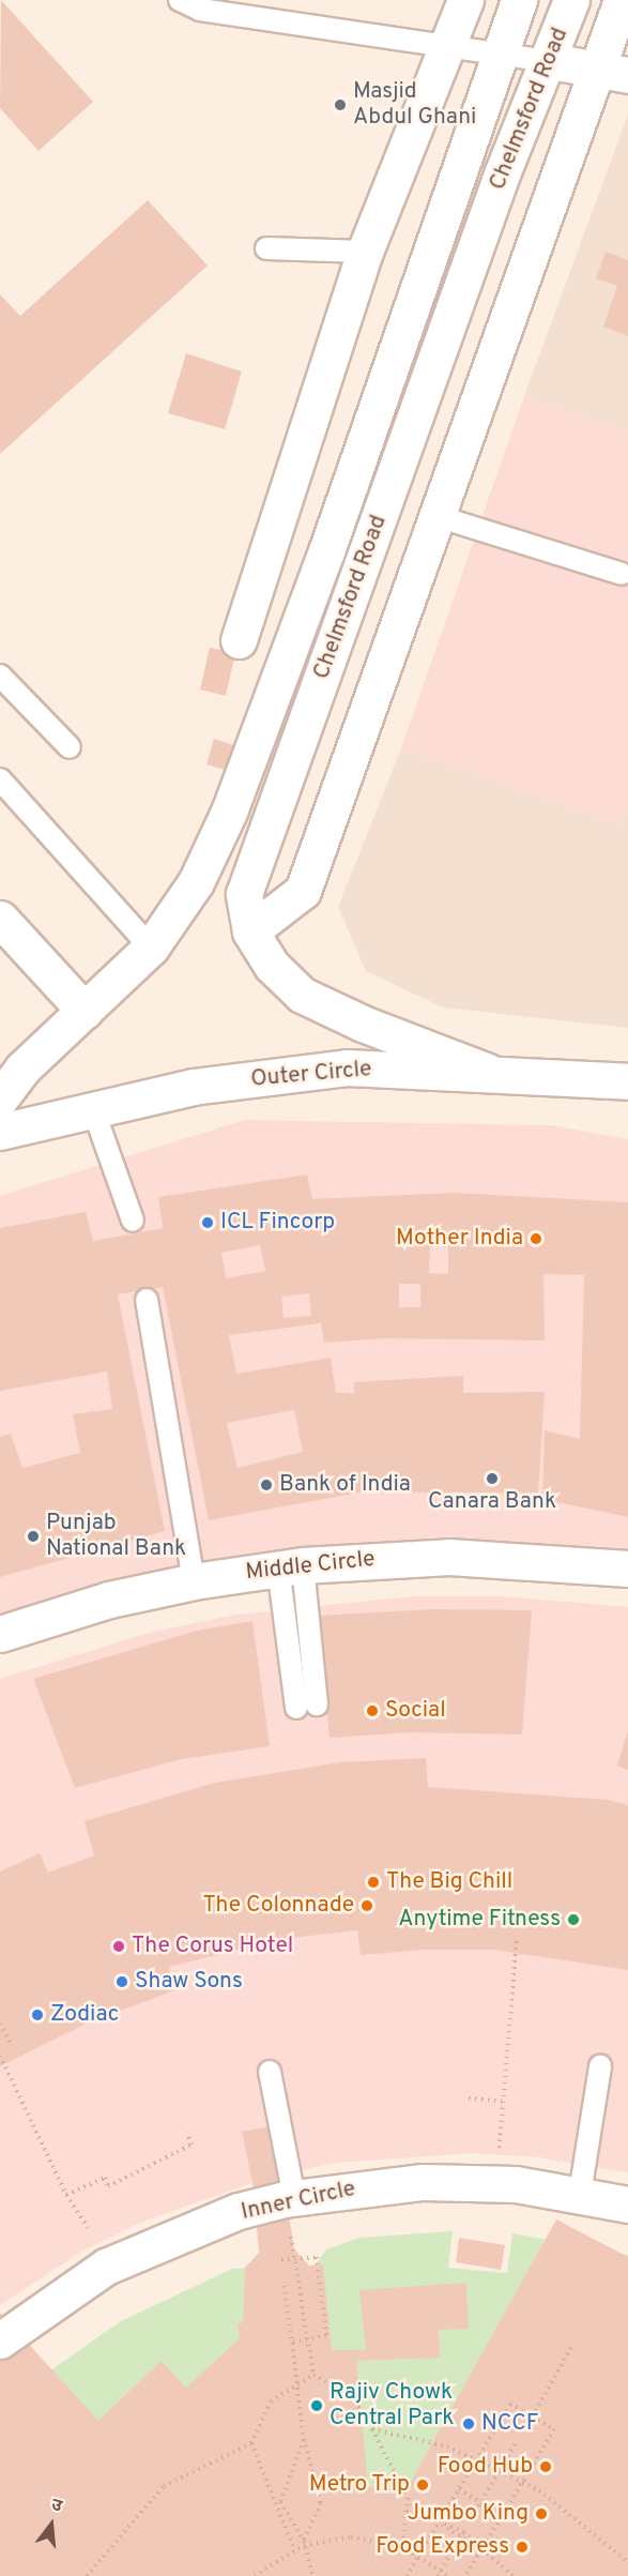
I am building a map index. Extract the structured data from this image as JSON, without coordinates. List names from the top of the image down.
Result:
{
  "streets": {
    "main road": [
      "Chelmsford Road",
      "Outer Circle",
      "Middle Circle",
      "Inner Circle"
    ]
  },
  "crossings": [
    ["Chelmsford Road", "Outer Circle"]
  ],
  "places": [
    "Masjid Abdul Ghani",
    "ICL Fincorp",
    "Mother India",
    "Canara Bank",
    "Bank of India",
    "Punjab National Bank",
    "Social",
    "The Big Chill",
    "The Colonnade",
    "Anytime Fitness",
    "The Corus Hotel",
    "Shaw Sons",
    "Zodiac",
    "Rajiv Chowk Central Park",
    "NCCF",
    "Food Hub",
    "Metro Trip",
    "Jumbo King",
    "Food Express"
  ],
  "north": "top"
}
